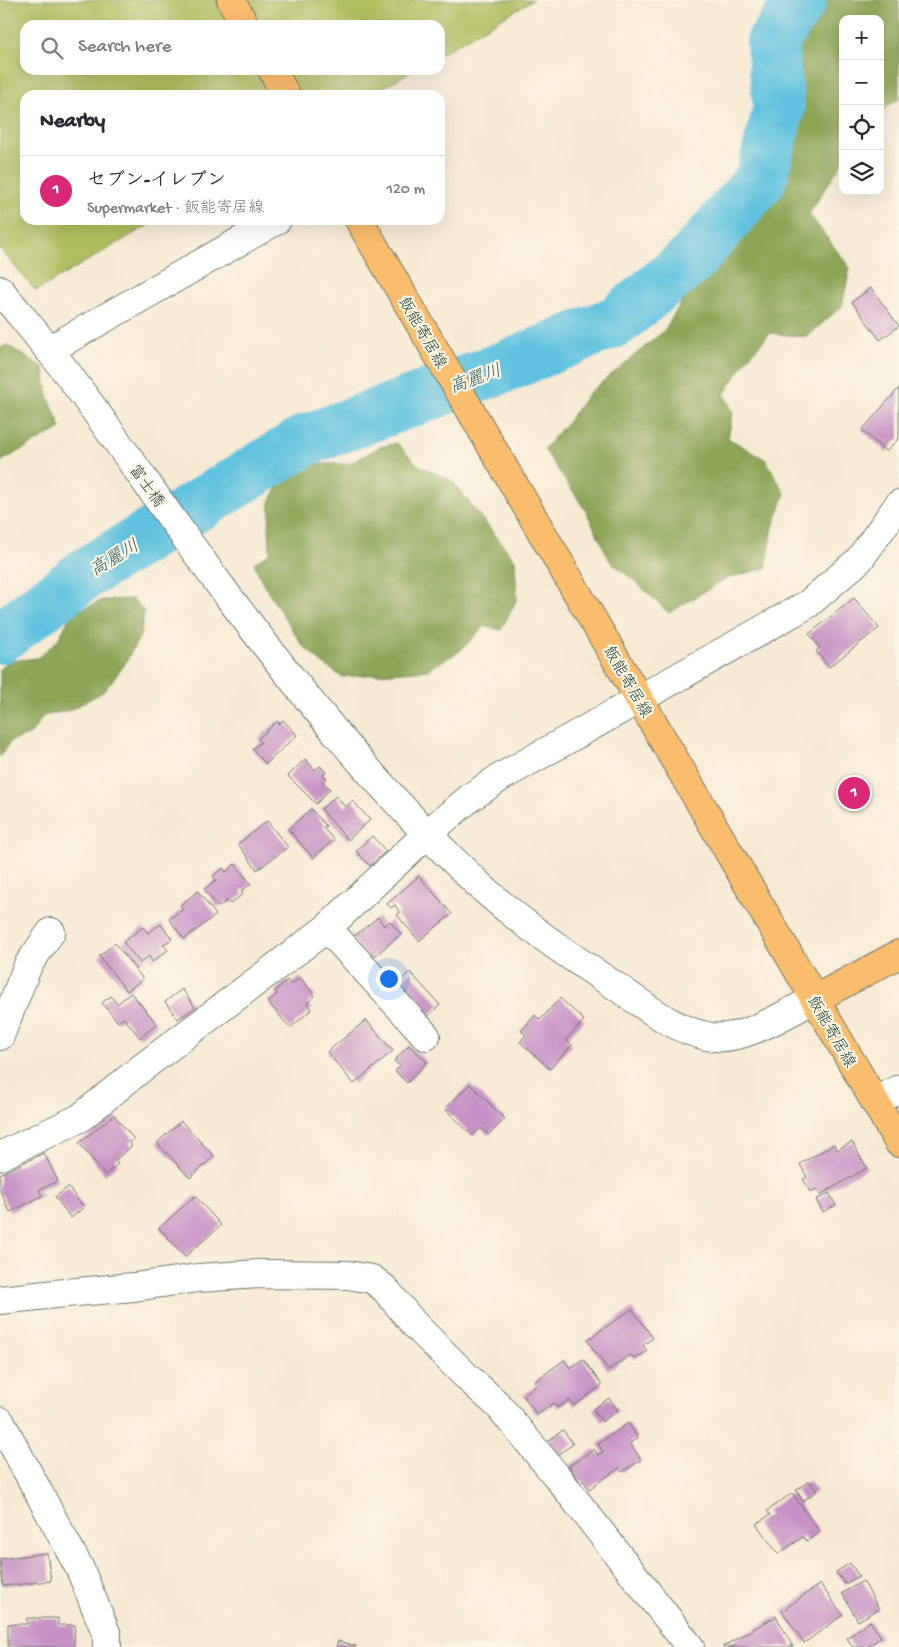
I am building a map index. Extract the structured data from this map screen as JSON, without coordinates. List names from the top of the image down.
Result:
{
  "streets": {
    "main road": ["飯能寄居線"],
    "street": ["富士橋"]
  },
  "crossings": [
    ["飯能寄居線", "富士橋"]
  ],
  "water": ["高麗川"],
  "page": {
    "map_buttons": ["+", "−"],
    "search": "Search here",
    "heading": "Nearby",
    "list": [
      {
        "mark": "1",
        "name": "セブン-イレブン",
        "note": "Supermarket · 飯能寄居線",
        "value": "120 m"
      }
    ],
    "pins": "1"
  }
}
